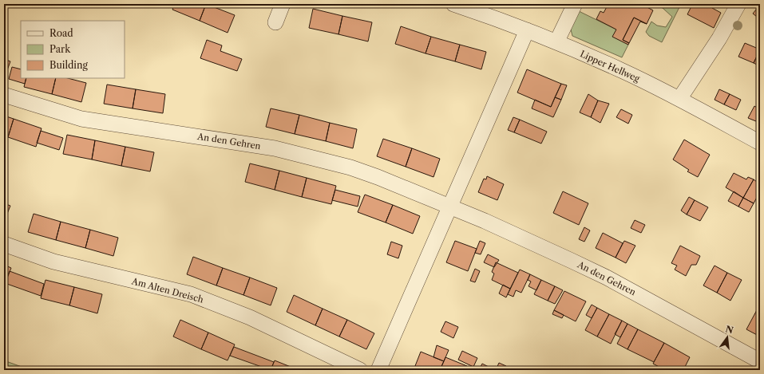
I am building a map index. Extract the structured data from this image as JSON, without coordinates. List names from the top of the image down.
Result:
{
  "streets": {
    "street": ["Lipper Hellweg", "An den Gehren", "Am Alten Dreisch"]
  },
  "legend": ["Road", "Park", "Building"],
  "north": "top"
}
